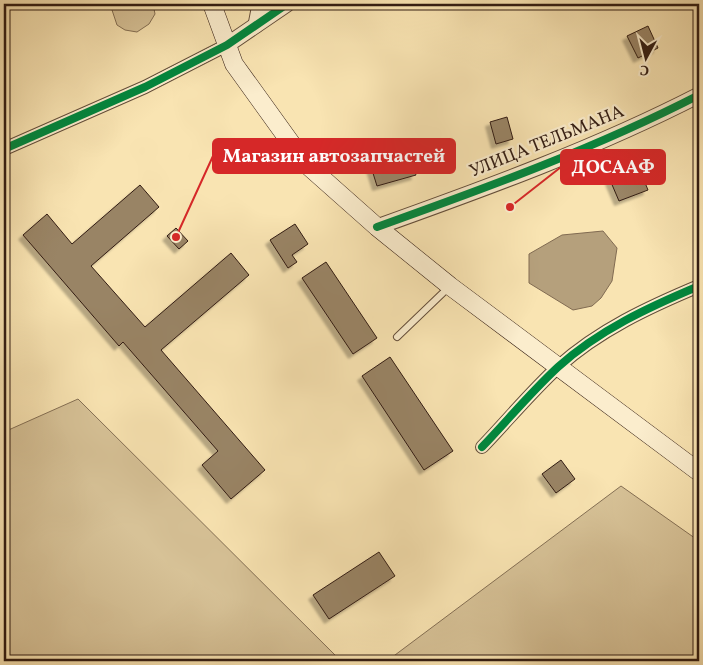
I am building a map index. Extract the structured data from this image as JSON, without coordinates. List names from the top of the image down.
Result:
{
  "streets": {
    "street": ["УЛИЦА ТЕЛЬМАНА"]
  },
  "places": ["ДОСААФ", "Магазин автозапчастей"],
  "north": "bottom"
}
